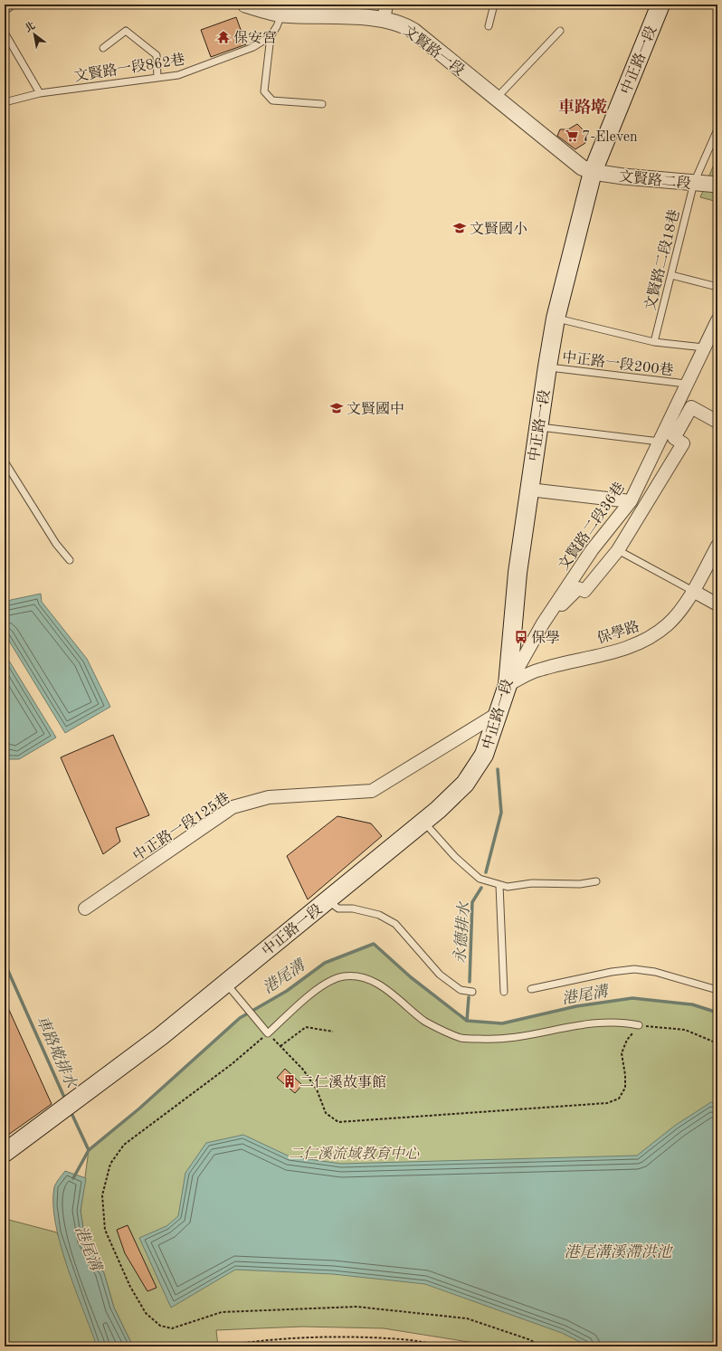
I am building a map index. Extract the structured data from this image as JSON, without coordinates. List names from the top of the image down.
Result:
{
  "streets": {
    "main road": ["中正路一段"],
    "street": [
      "文賢路一段",
      "文賢路二段",
      "文賢路二段36巷",
      "保學路",
      "中正路一段125巷"
    ],
    "lane": ["文賢路一段862巷", "文賢路二段18巷", "中正路一段200巷"]
  },
  "crossings": [
    ["文賢路一段", "中正路一段"],
    ["文賢路一段", "文賢路一段862巷"],
    ["文賢路一段", "文賢路二段"],
    ["中正路一段", "文賢路二段"],
    ["中正路一段", "中正路一段200巷"],
    ["中正路一段", "文賢路二段36巷"],
    ["中正路一段", "保學路"],
    ["中正路一段", "中正路一段125巷"],
    ["文賢路二段", "文賢路二段18巷"],
    ["中正路一段200巷", "文賢路二段36巷"],
    ["文賢路二段36巷", "保學路"]
  ],
  "districts": ["車路墘"],
  "water": [
    "永德排水",
    "港尾溝",
    "車路墘排水",
    "港尾溝溪滯洪池"
  ],
  "parks": ["二仁溪流域教育中心"],
  "places": {
    "temple": ["保安宮"],
    "supermarket": ["7-Eleven"],
    "school or university": ["文賢國小", "文賢國中"],
    "bus stop": ["保學"],
    "building": ["二仁溪故事館"]
  },
  "north": "top left"
}
